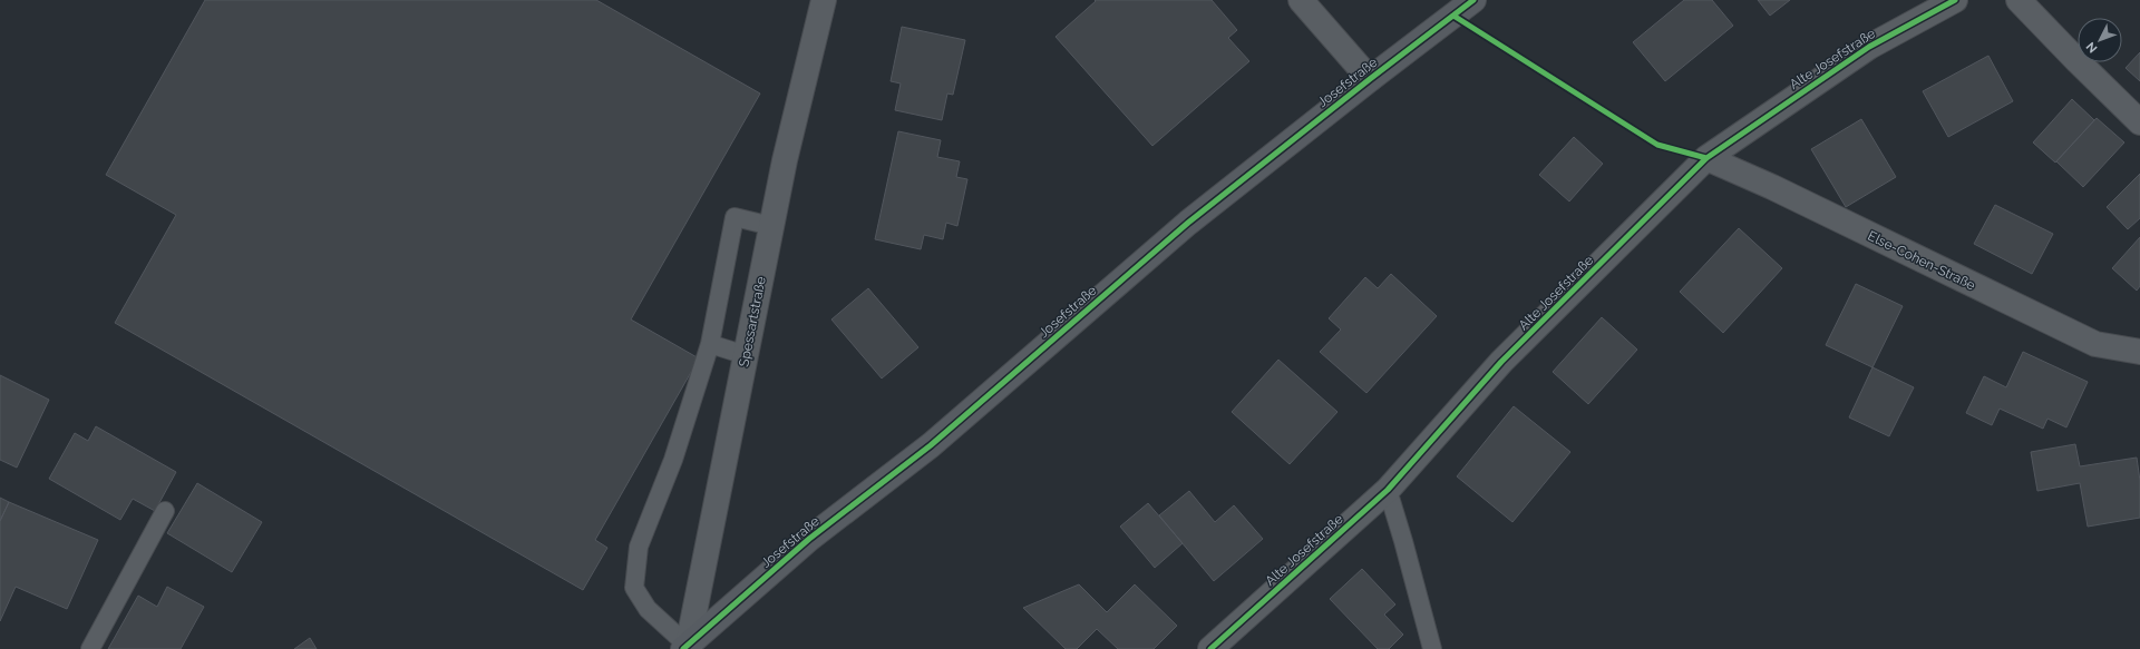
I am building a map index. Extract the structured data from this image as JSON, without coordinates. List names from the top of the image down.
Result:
{
  "streets": {
    "street": [
      "Alte Josefstraße",
      "Josefstraße",
      "Else-Cohen-Straße",
      "Spessartstraße"
    ]
  },
  "crossings": [
    ["Alte Josefstraße", "Else-Cohen-Straße"],
    ["Josefstraße", "Spessartstraße"]
  ],
  "north": "bottom left"
}
